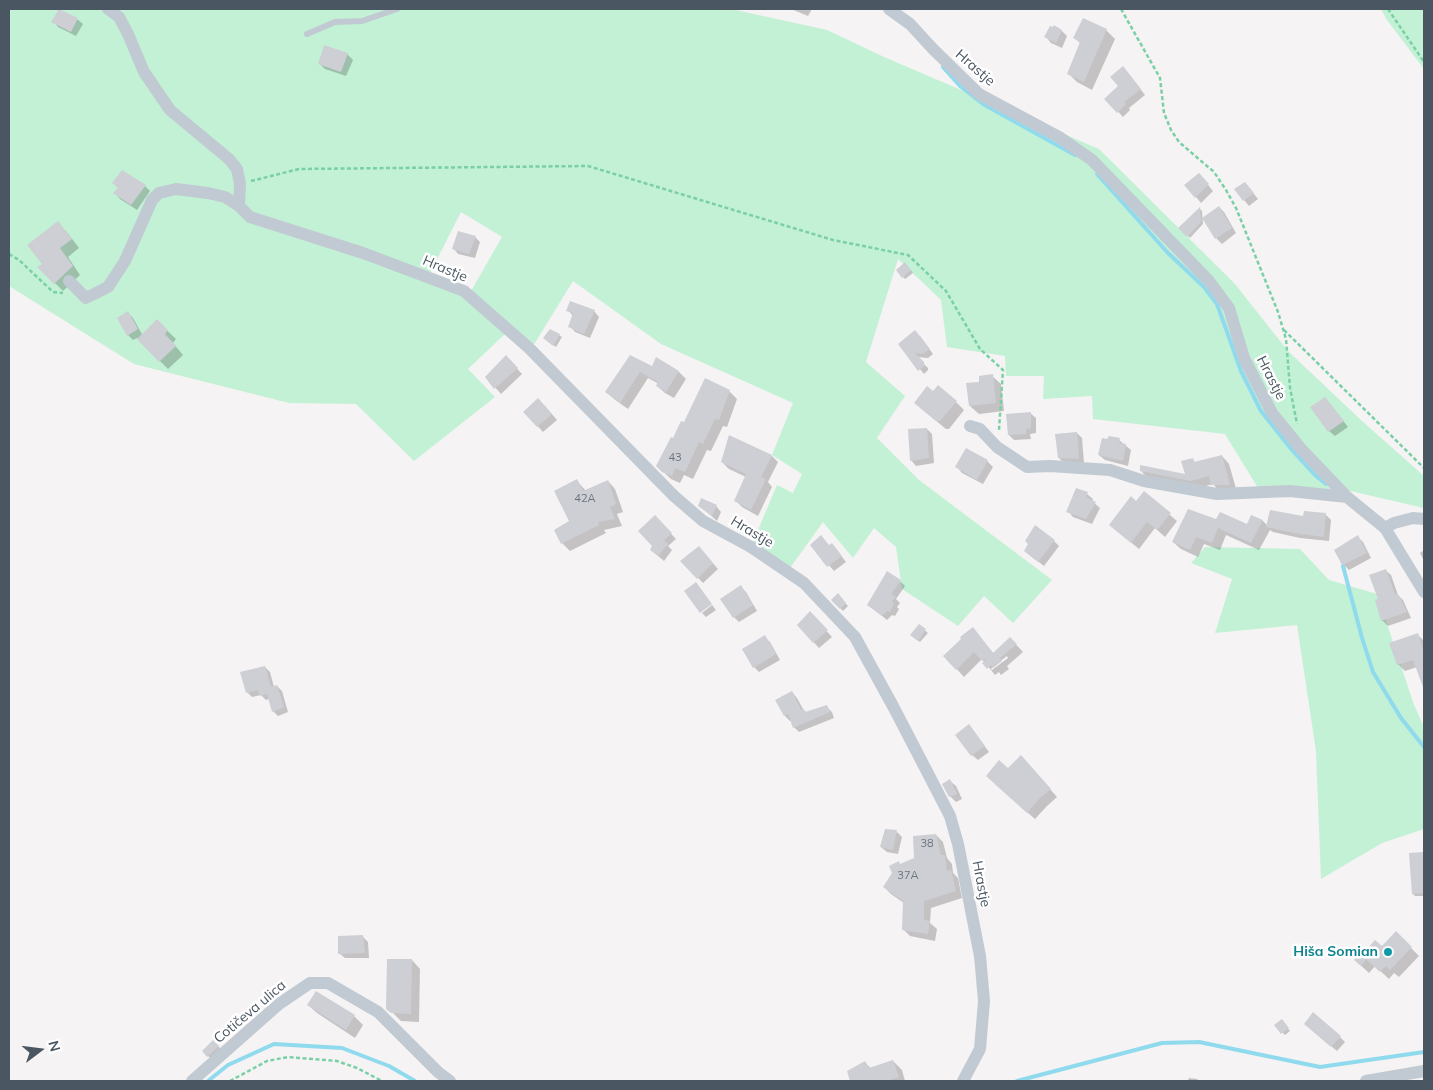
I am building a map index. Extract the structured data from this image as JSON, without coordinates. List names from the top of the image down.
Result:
{
  "streets": {
    "street": ["Hrastje", "Cotičeva ulica"]
  },
  "places": ["Hiša Somian"],
  "house_numbers": [
    "43",
    "42A",
    "38",
    "37A"
  ],
  "north": "right"
}
